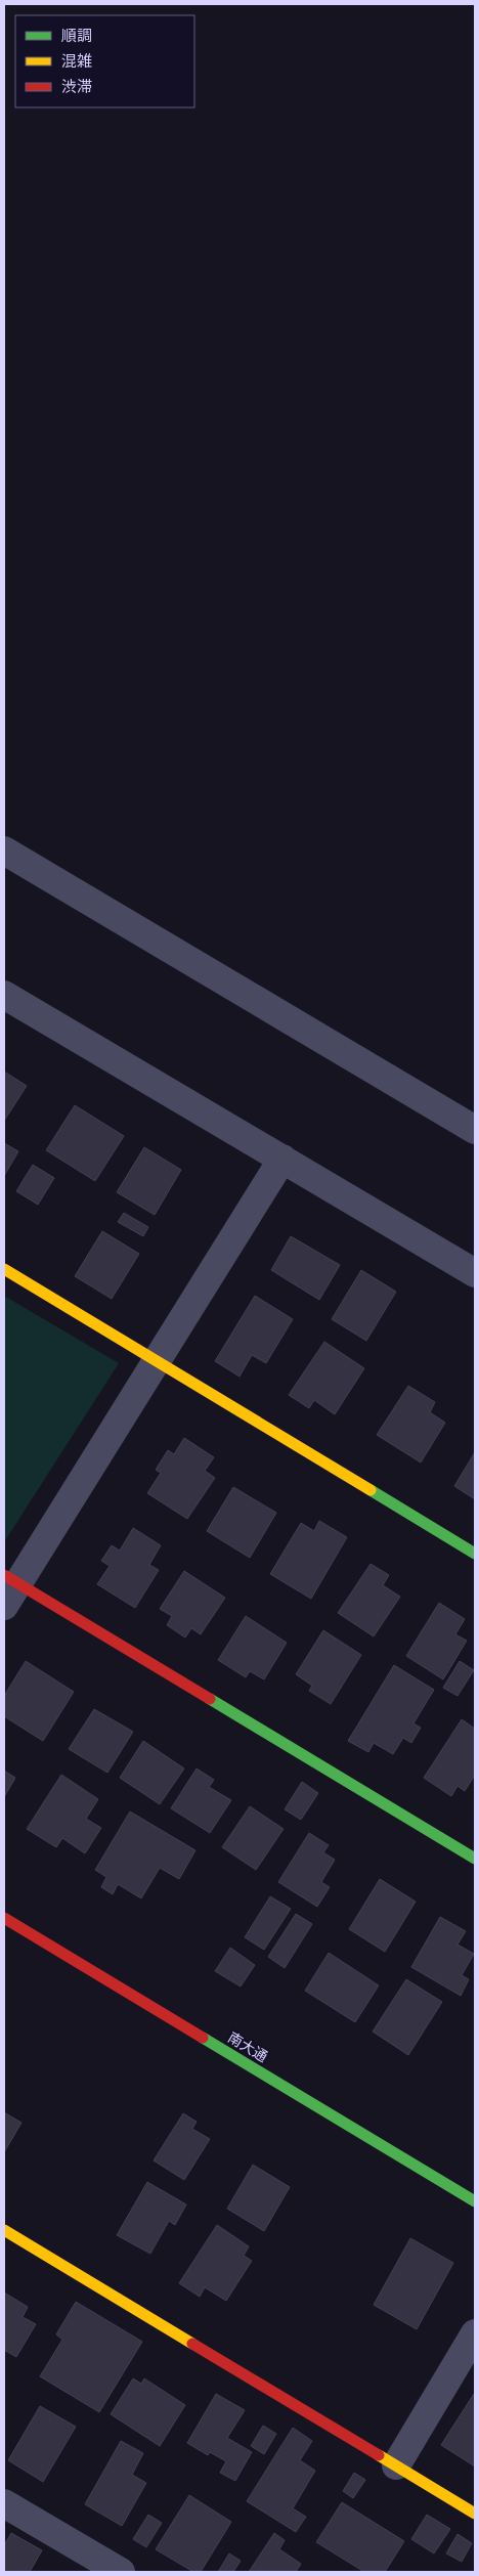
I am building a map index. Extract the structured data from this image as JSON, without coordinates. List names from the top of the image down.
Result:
{
  "streets": {
    "street": ["南大通"]
  },
  "legend": ["順調", "混雑", "渋滞"]
}
